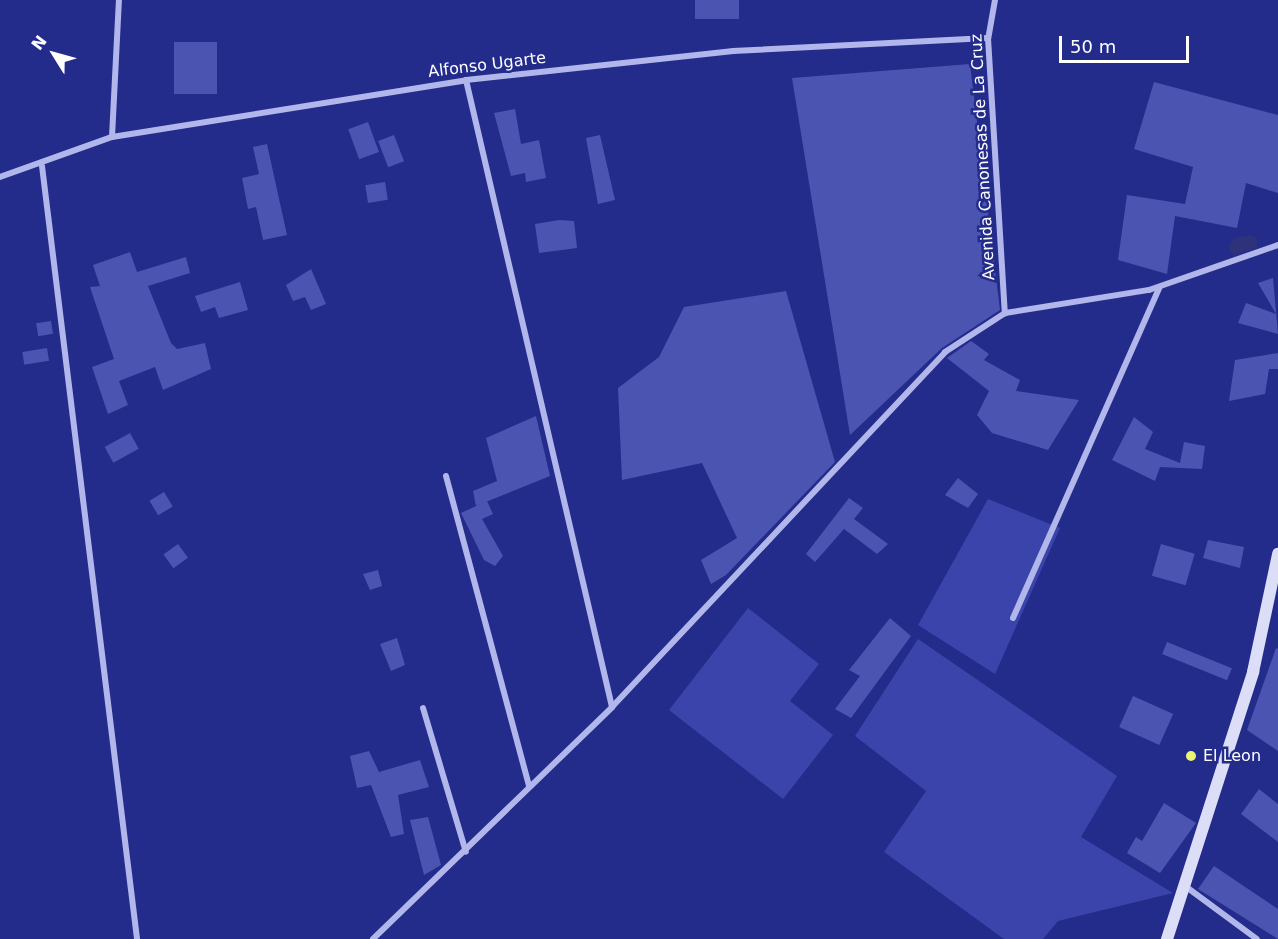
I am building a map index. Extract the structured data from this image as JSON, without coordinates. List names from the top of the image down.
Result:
{
  "streets": {
    "street": ["Alfonso Ugarte", "Avenida Canonesas de La Cruz"]
  },
  "crossings": [
    ["Alfonso Ugarte", "Avenida Canonesas de La Cruz"]
  ],
  "places": ["El Leon"],
  "scale_bar": "50 m",
  "north": "top left"
}
